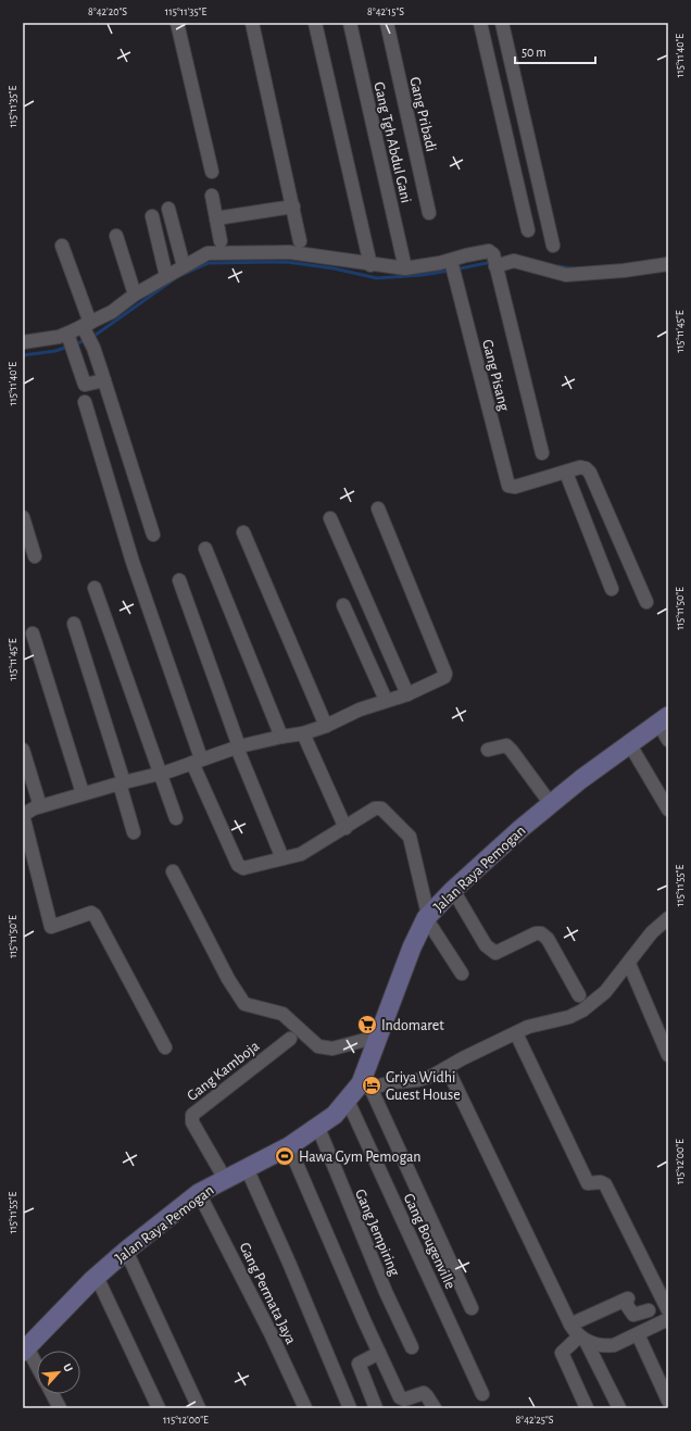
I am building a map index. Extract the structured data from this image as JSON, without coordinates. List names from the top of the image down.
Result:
{
  "streets": {
    "street": [
      "Gang Pribadi",
      "Gang Tgh Abdul Gani",
      "Gang Pisang",
      "Jalan Raya Pemogan",
      "Gang Kamboja",
      "Gang Jempiring",
      "Gang Bougenville",
      "Gang Permata Jaya"
    ]
  },
  "crossings": [
    ["Jalan Raya Pemogan", "Gang Kamboja"],
    ["Jalan Raya Pemogan", "Gang Jempiring"],
    ["Jalan Raya Pemogan", "Gang Bougenville"],
    ["Jalan Raya Pemogan", "Gang Permata Jaya"]
  ],
  "places": {
    "supermarket": ["Indomaret"],
    "hotel": ["Griya Widhi Guest House"],
    "sports": ["Hawa Gym Pemogan"]
  },
  "scale_bar": "50 m",
  "north": "top right",
  "coordinates": [
    "8°42'20\"S",
    "115°11'35\"E",
    "8°42'15\"S",
    "115°11'40\"E",
    "115°11'45\"E",
    "115°11'50\"E",
    "115°11'55\"E",
    "115°12'00\"E",
    "8°42'25\"S"
  ]
}
